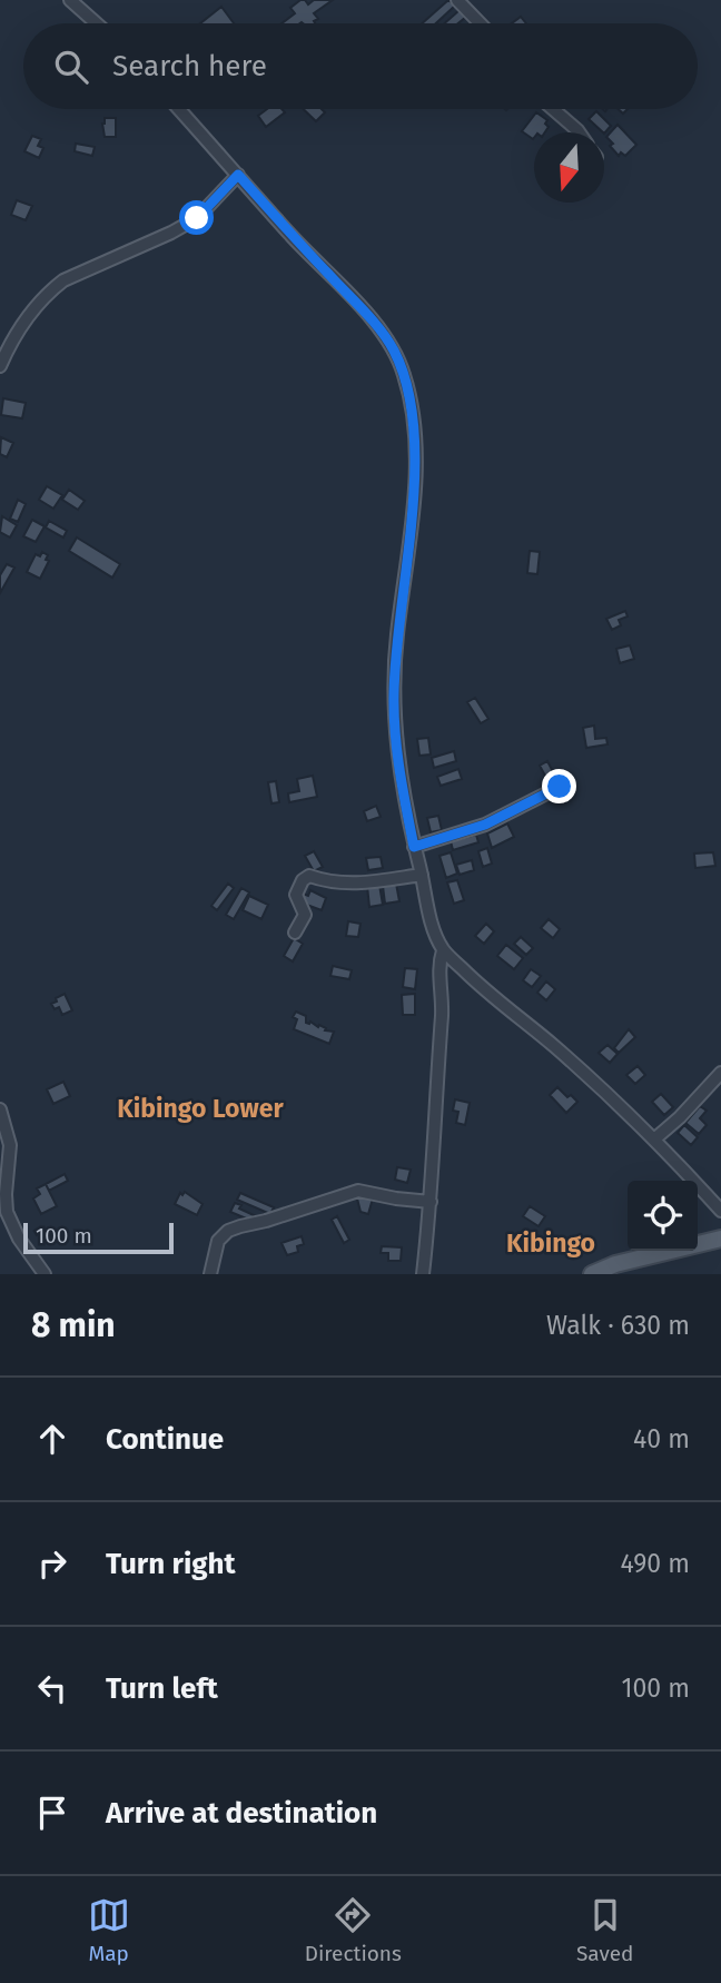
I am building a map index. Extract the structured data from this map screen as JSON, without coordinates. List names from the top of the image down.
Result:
{
  "districts": ["Kibingo Lower", "Kibingo"],
  "scale_bar": "100 m",
  "north": "bottom",
  "page": {
    "search": "Search here",
    "scale": "100 m",
    "heading": ["8 min", "Walk · 630 m"],
    "list": [
      ["Continue", "40 m"],
      ["Turn right", "490 m"],
      ["Turn left", "100 m"],
      "Arrive at destination"
    ],
    "nav": ["Map", "Directions", "Saved"]
  }
}
